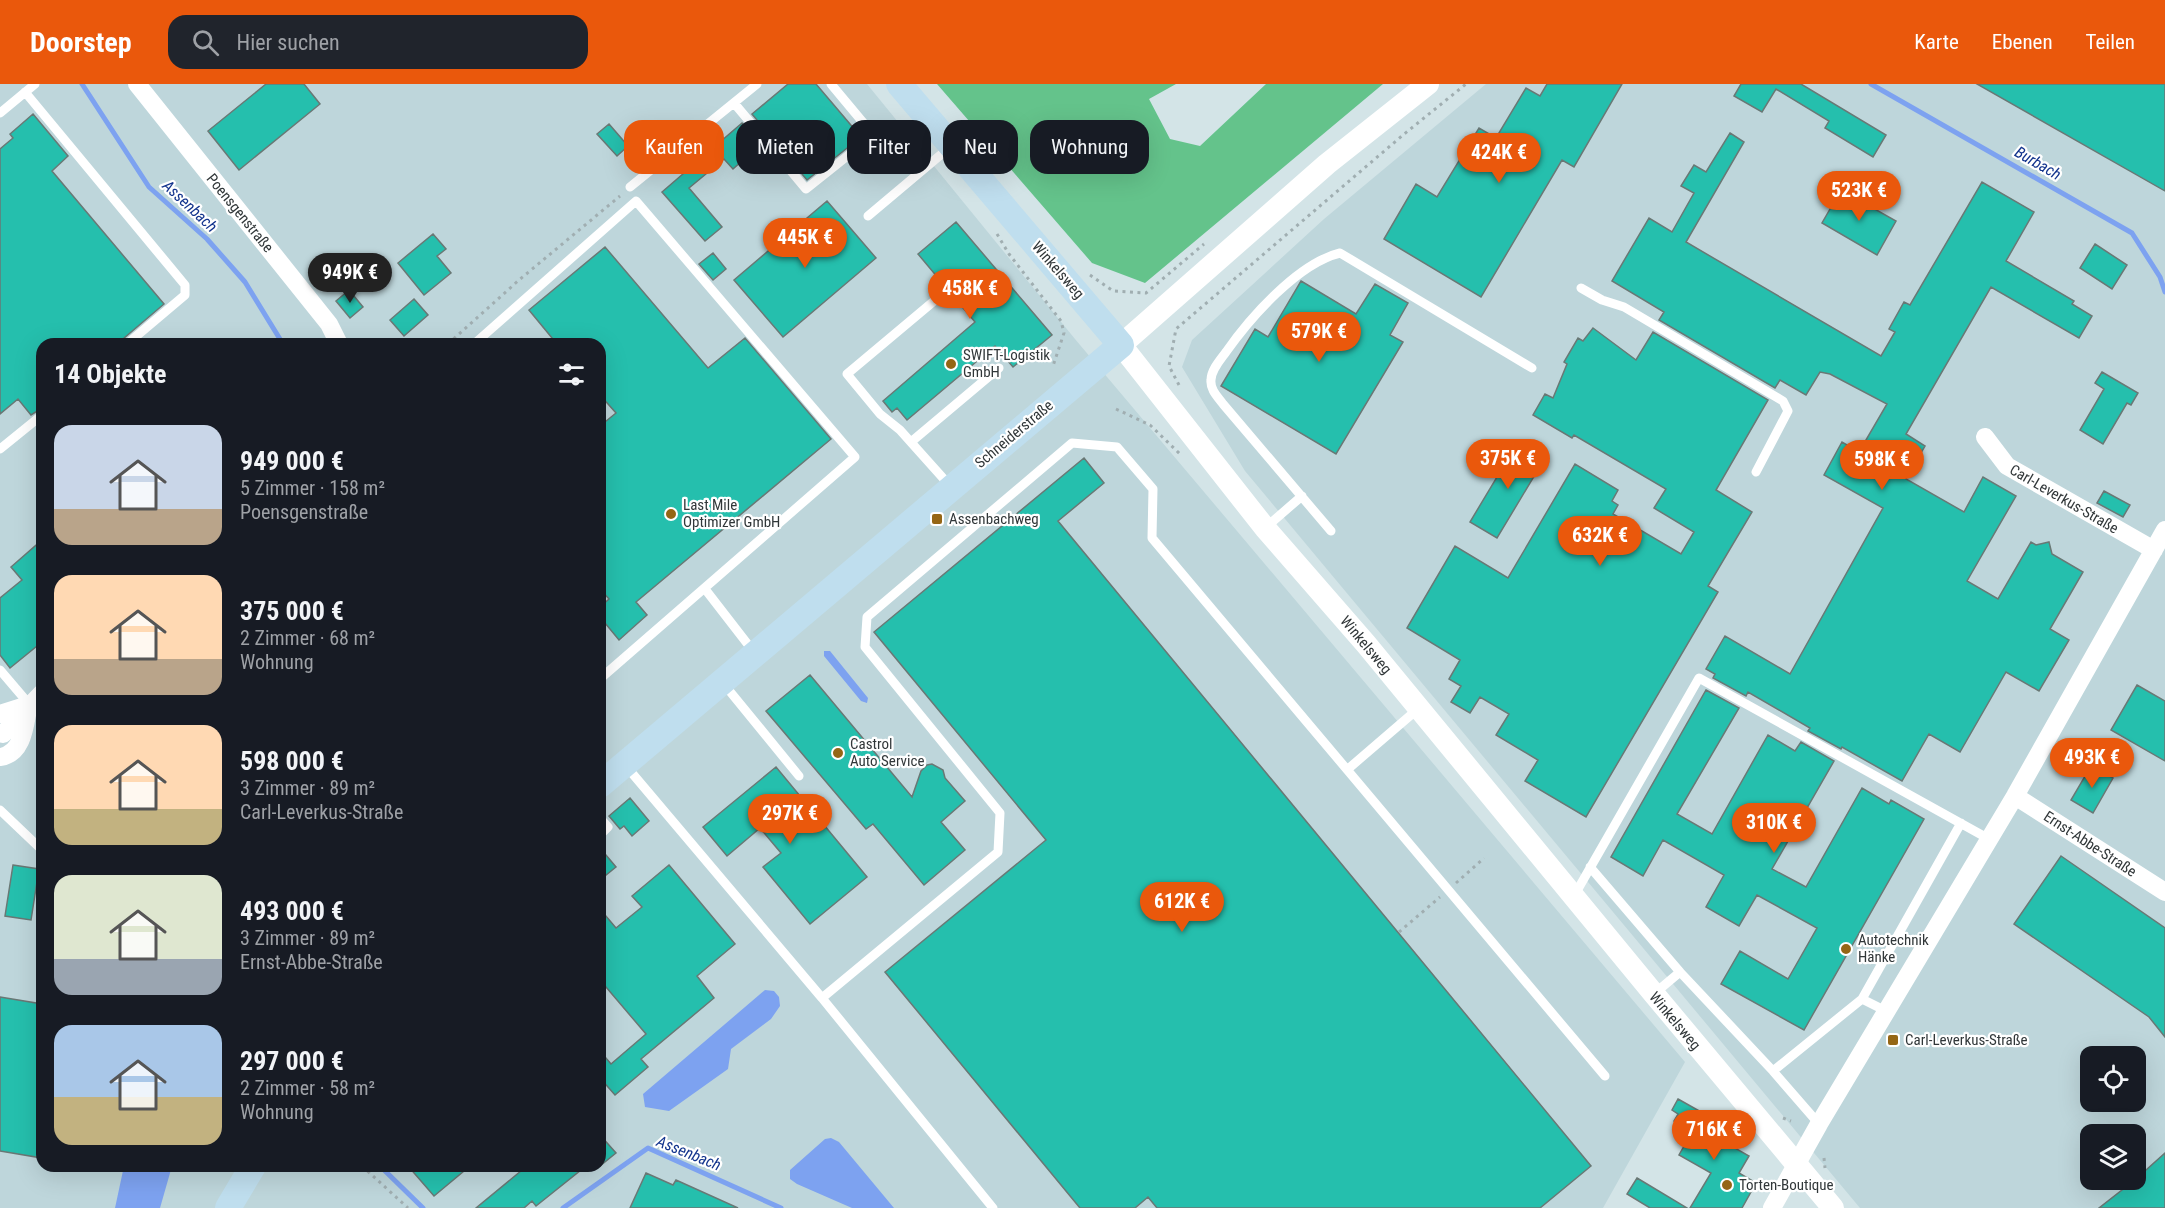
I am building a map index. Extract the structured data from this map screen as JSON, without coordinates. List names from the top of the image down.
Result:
{
  "streets": {
    "main road": ["Winkelsweg", "Schneiderstraße"],
    "street": ["Poensgenstraße", "Carl-Leverkus-Straße", "Ernst-Abbe-Straße"]
  },
  "crossings": [
    ["Winkelsweg", "Schneiderstraße"]
  ],
  "water": ["Burbach", "Assenbach"],
  "places": {
    "other": [
      "SWIFT-Logistik GmbH",
      "Last Mile Optimizer GmbH",
      "Castrol Auto Service",
      "Autotechnik Hänke",
      "Torten-Boutique"
    ],
    "transit": ["Assenbachweg", "Carl-Leverkus-Straße"]
  },
  "page": {
    "header": "Doorstep",
    "search": "Hier suchen",
    "nav": ["Karte", "Ebenen", "Teilen"],
    "chip": [
      "Kaufen",
      "Mieten",
      "Filter",
      "Neu",
      "Wohnung"
    ],
    "price": [
      "424K €",
      "523K €",
      "445K €",
      "949K €",
      "458K €",
      "579K €",
      "375K €",
      "598K €",
      "632K €",
      "493K €",
      "297K €",
      "310K €",
      "612K €",
      "716K €"
    ],
    "heading": "14 Objekte",
    "list": [
      {
        "name": "949 000 €",
        "note": "5 Zimmer · 158 m² · Poensgenstraße"
      },
      {
        "name": "375 000 €",
        "note": "2 Zimmer · 68 m² · Wohnung"
      },
      {
        "name": "598 000 €",
        "note": "3 Zimmer · 89 m² · Carl-Leverkus-Straße"
      },
      {
        "name": "493 000 €",
        "note": "3 Zimmer · 89 m² · Ernst-Abbe-Straße"
      },
      {
        "name": "297 000 €",
        "note": "2 Zimmer · 58 m² · Wohnung"
      }
    ]
  }
}
